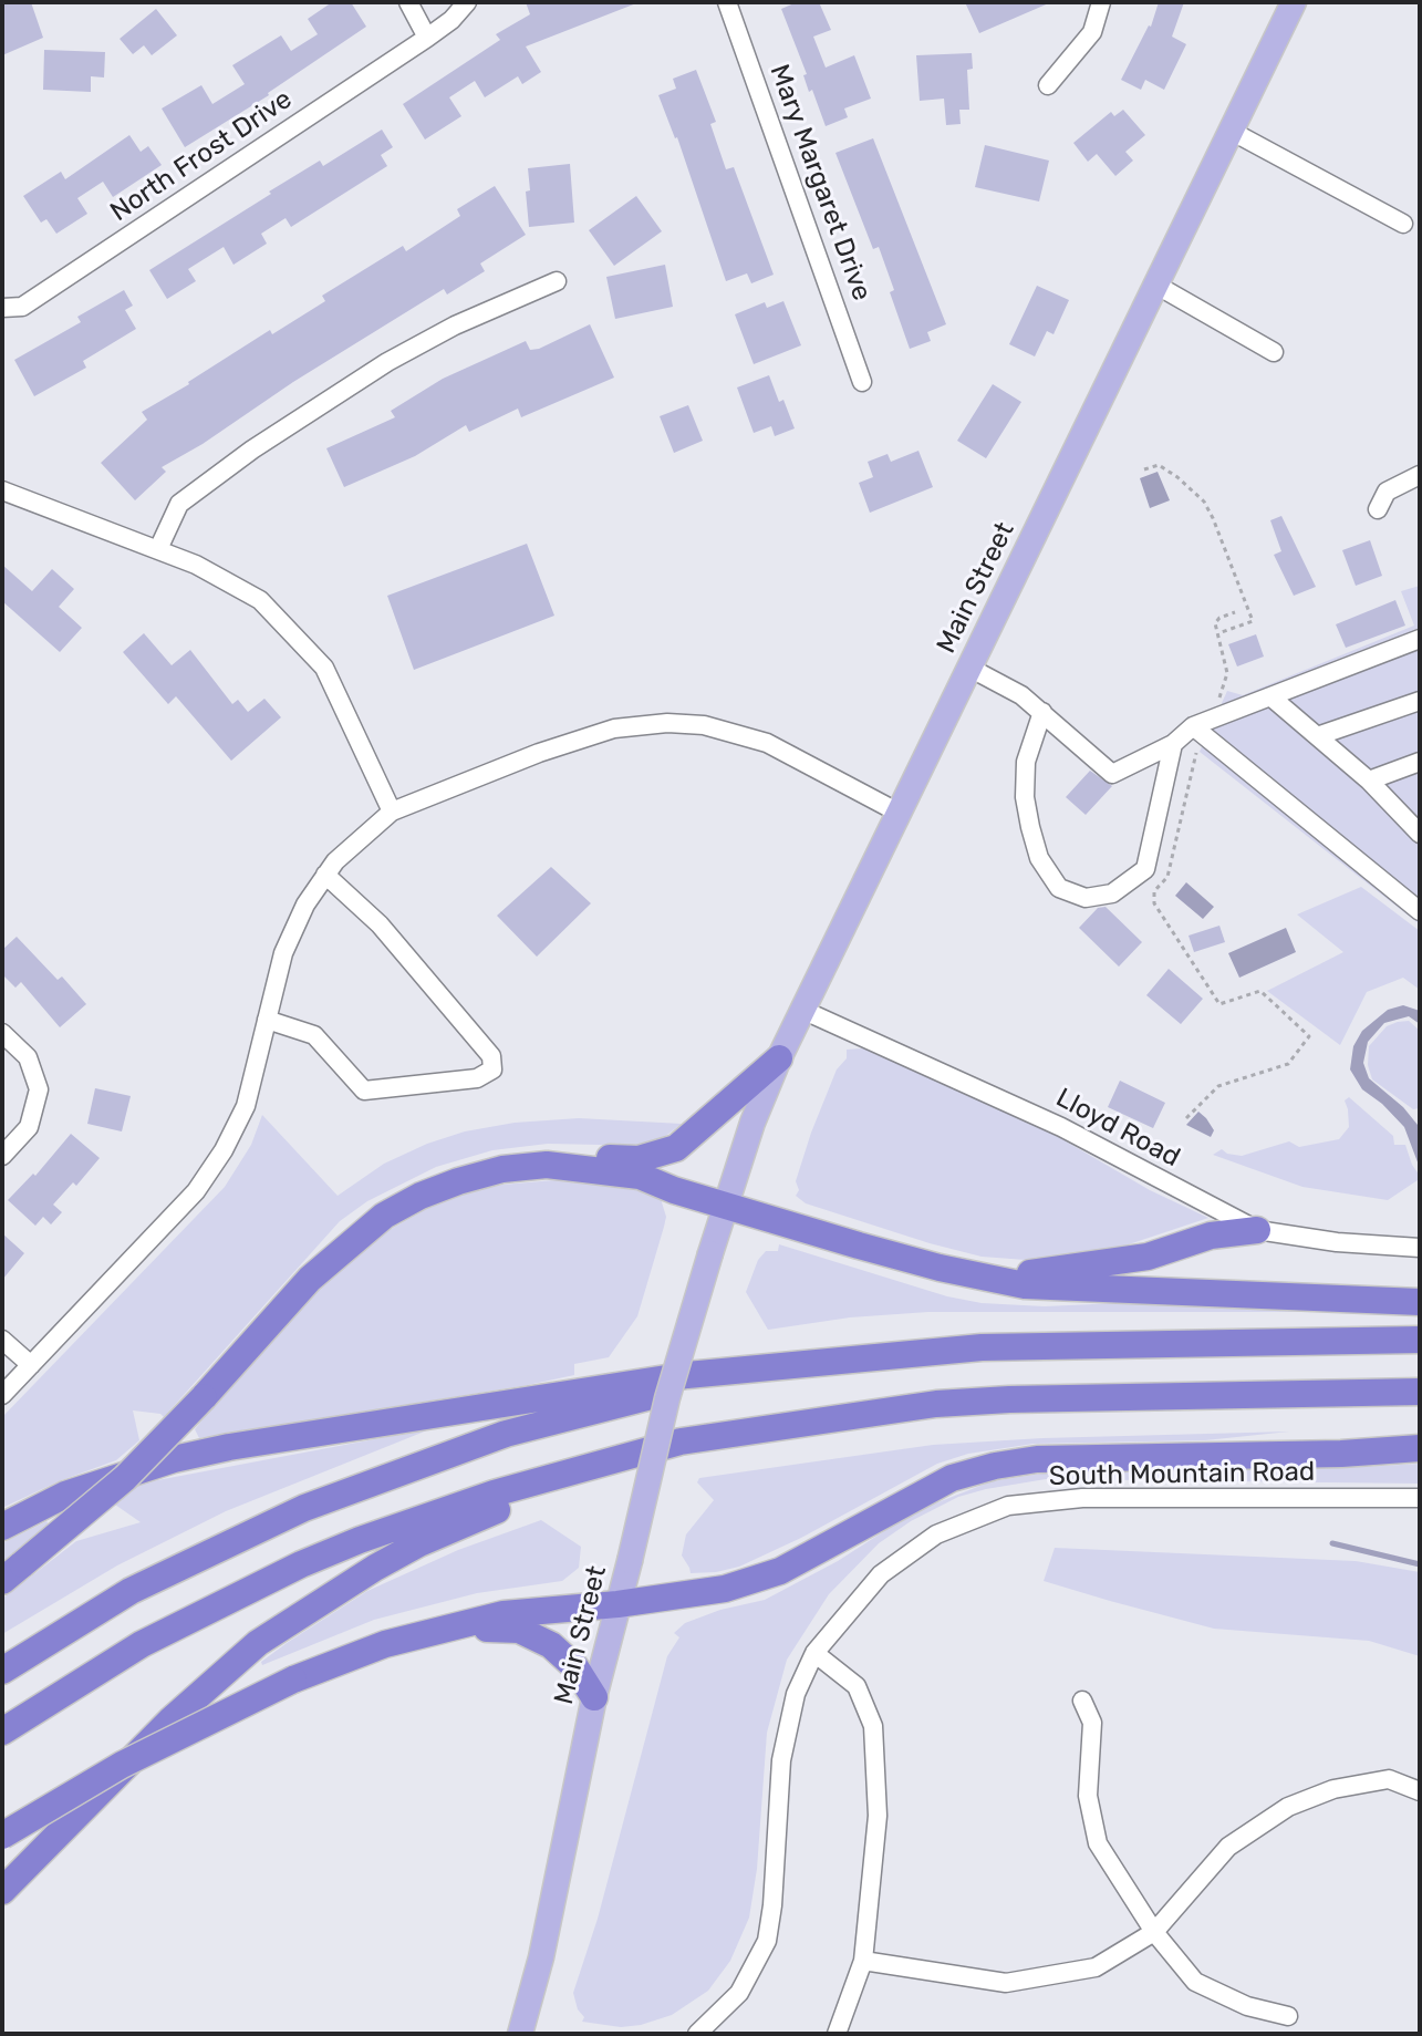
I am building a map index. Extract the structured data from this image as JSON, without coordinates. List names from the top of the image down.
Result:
{
  "streets": {
    "main road": ["Main Street"],
    "street": [
      "North Frost Drive",
      "Mary Margaret Drive",
      "Lloyd Road",
      "South Mountain Road"
    ]
  },
  "crossings": [
    ["Main Street", "Lloyd Road"]
  ]
}
